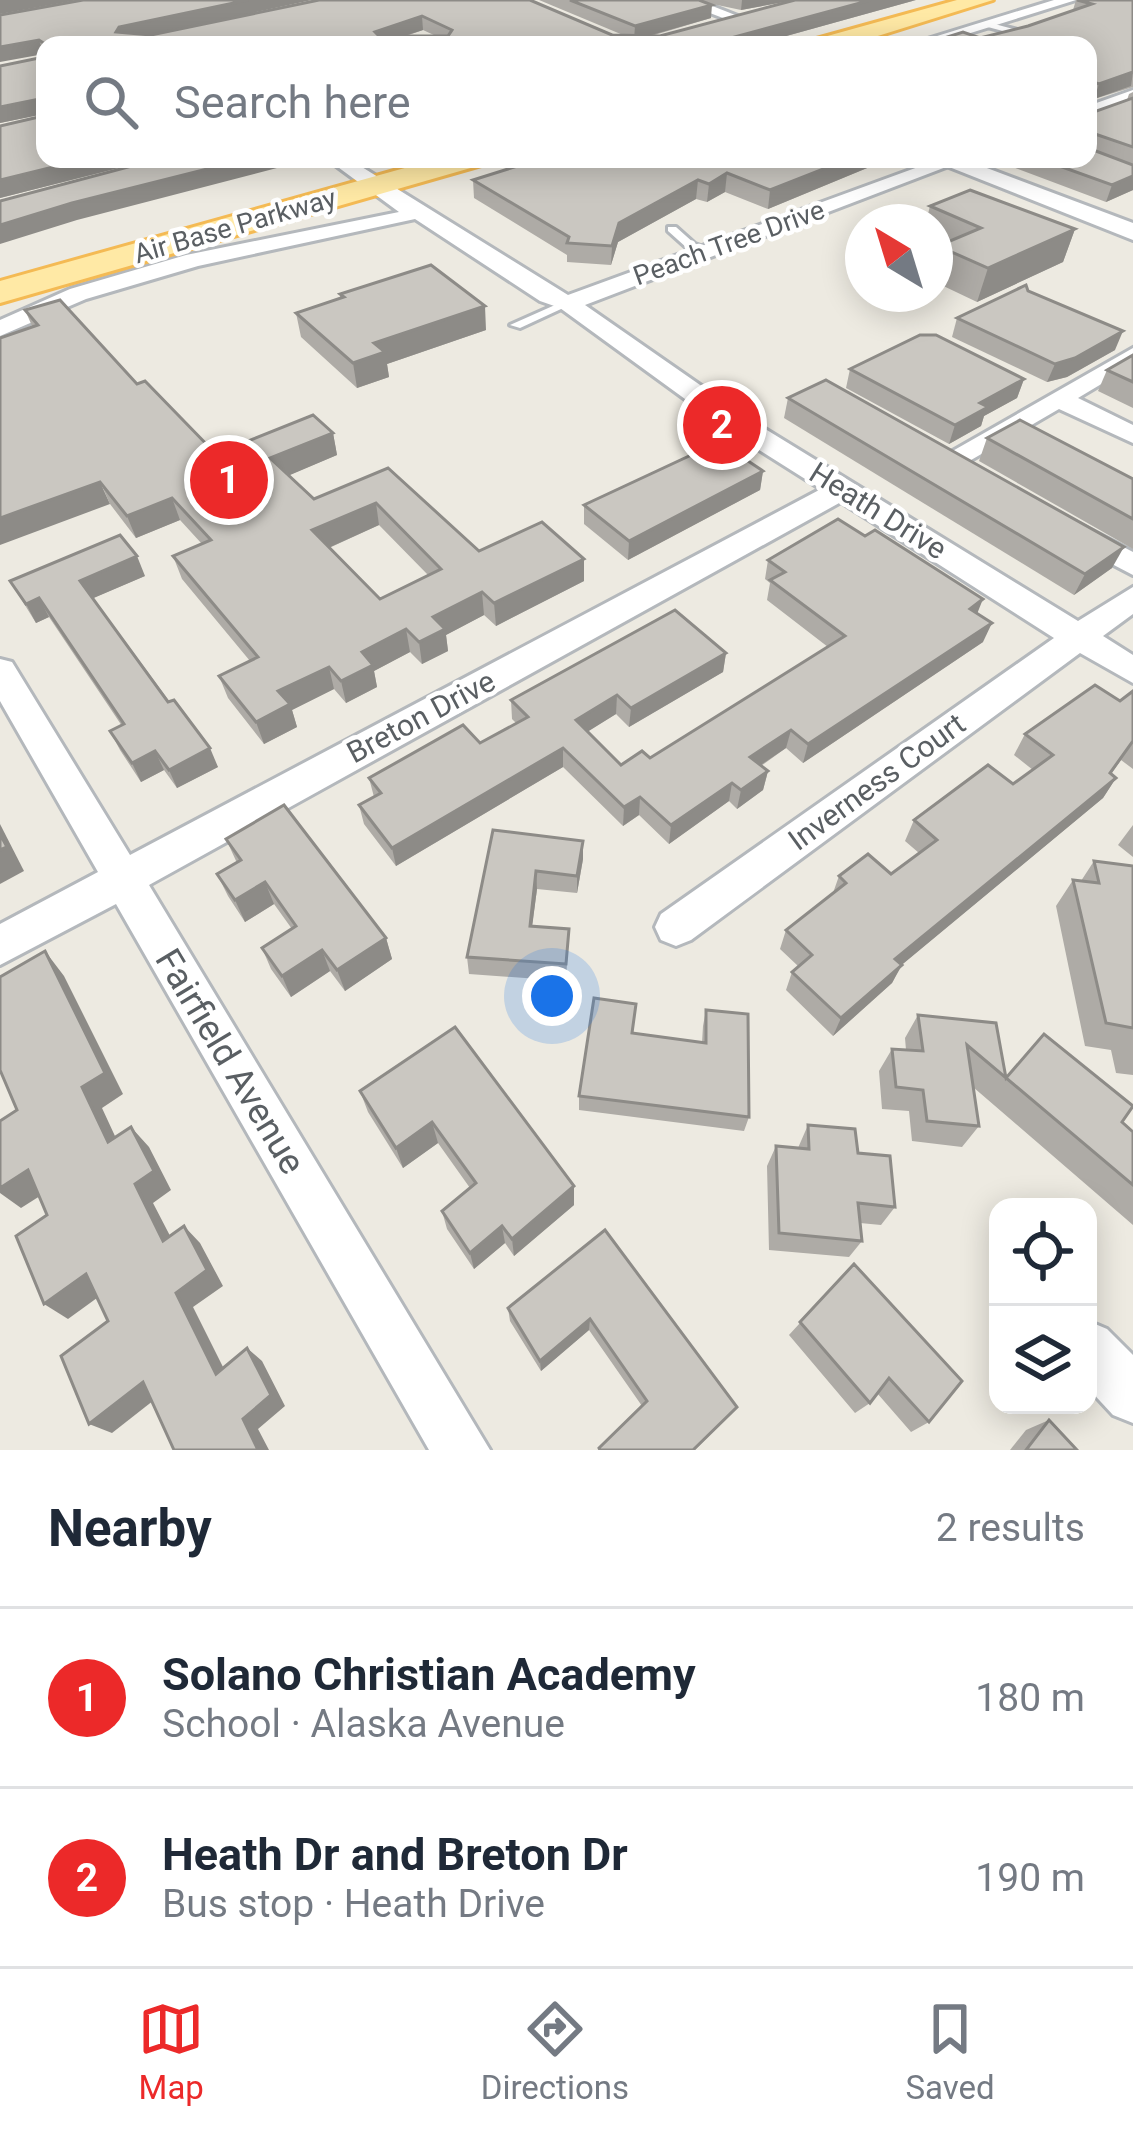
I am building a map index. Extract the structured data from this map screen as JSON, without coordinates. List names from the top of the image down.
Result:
{
  "streets": {
    "main road": ["Air Base Parkway"],
    "street": [
      "Peach Tree Drive",
      "Heath Drive",
      "Breton Drive",
      "Inverness Court",
      "Fairfield Avenue"
    ]
  },
  "crossings": [
    ["Air Base Parkway", "Heath Drive"],
    ["Peach Tree Drive", "Heath Drive"],
    ["Heath Drive", "Breton Drive"],
    ["Heath Drive", "Inverness Court"],
    ["Breton Drive", "Fairfield Avenue"]
  ],
  "north": "top left",
  "page": {
    "search": "Search here",
    "pins": ["2", "1"],
    "heading": ["Nearby", "2 results"],
    "list": [
      {
        "mark": "1",
        "name": "Solano Christian Academy",
        "note": "School · Alaska Avenue",
        "value": "180 m"
      },
      {
        "mark": "2",
        "name": "Heath Dr and Breton Dr",
        "note": "Bus stop · Heath Drive",
        "value": "190 m"
      }
    ],
    "nav": ["Map", "Directions", "Saved"]
  }
}
